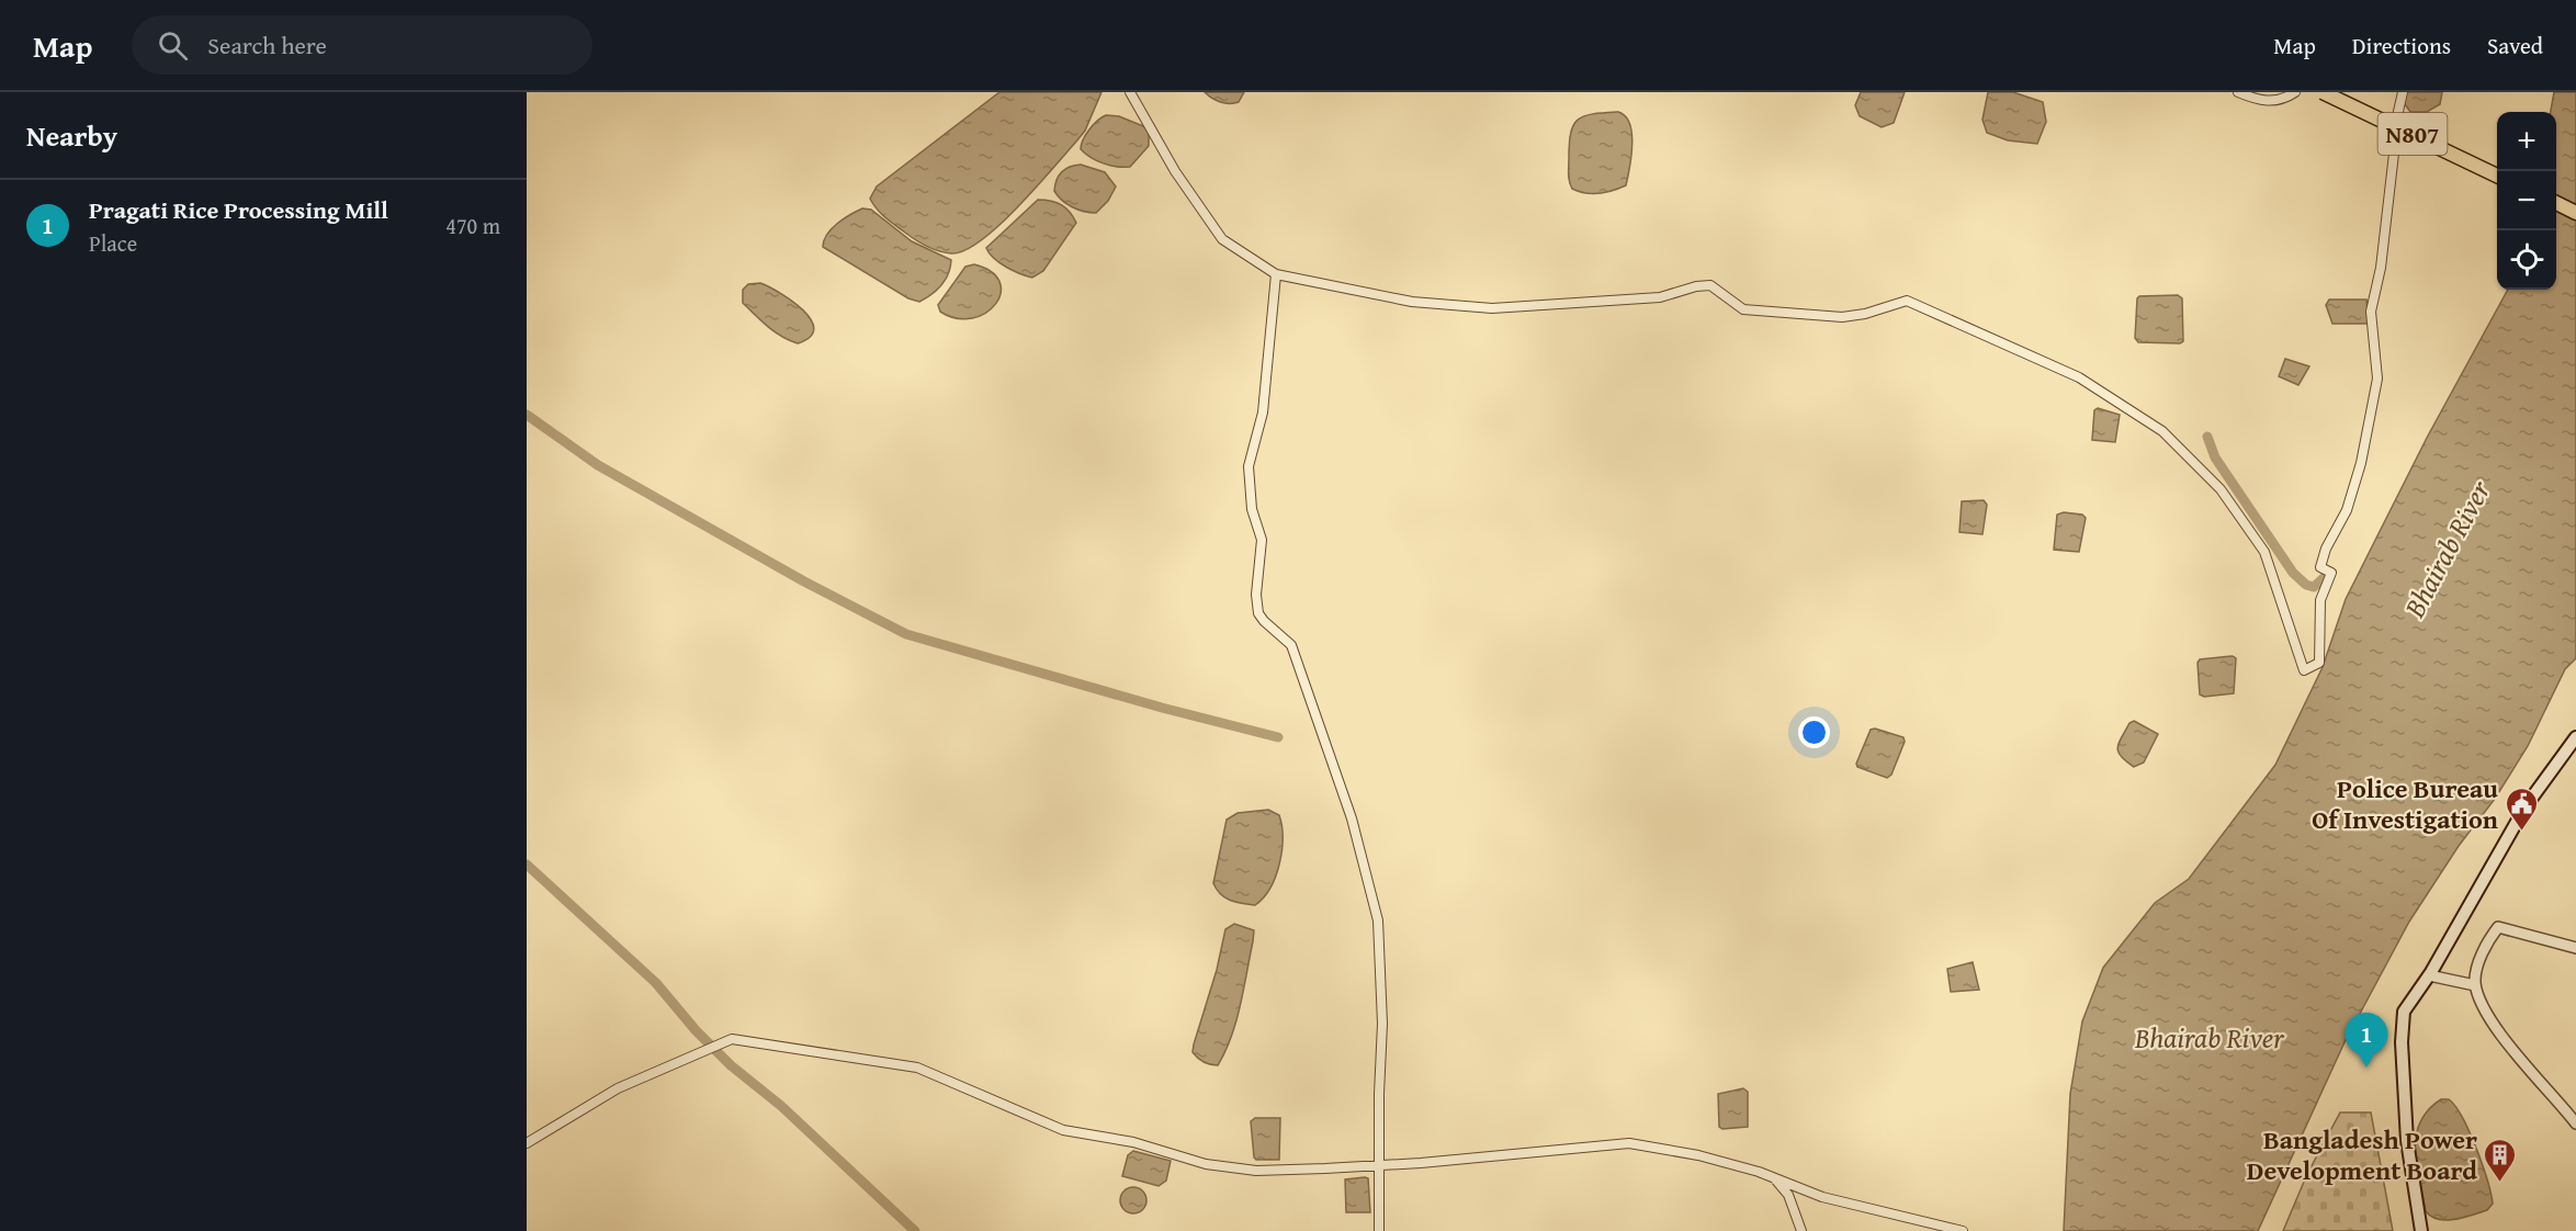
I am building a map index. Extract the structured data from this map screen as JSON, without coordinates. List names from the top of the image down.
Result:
{
  "streets": {
    "highway": ["N807"]
  },
  "water": ["Bhairab River"],
  "places": {
    "public building": ["Police Bureau Of Investigation"],
    "building": ["Bangladesh Power Development Board"]
  },
  "page": {
    "header": "Map",
    "search": "Search here",
    "nav": ["Map", "Directions", "Saved"],
    "heading": "Nearby",
    "map_buttons": ["+", "−"],
    "list": [
      {
        "mark": "1",
        "name": "Pragati Rice Processing Mill",
        "note": "Place",
        "value": "470 m"
      }
    ],
    "pins": "1"
  }
}
